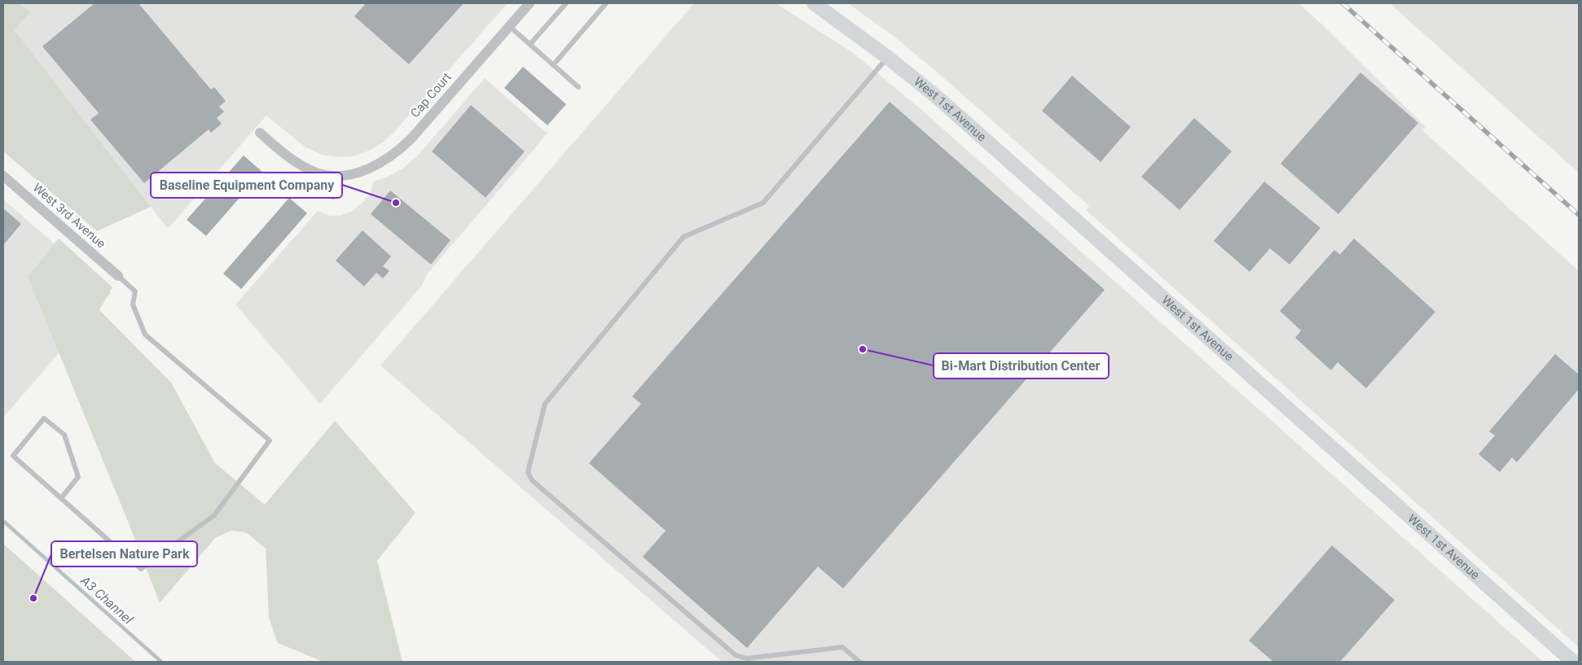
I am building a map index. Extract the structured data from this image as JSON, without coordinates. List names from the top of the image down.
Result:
{
  "streets": {
    "street": ["Cap Court", "West 1st Avenue", "West 3rd Avenue"]
  },
  "water": ["A3 Channel"],
  "places": ["Baseline Equipment Company", "Bi-Mart Distribution Center", "Bertelsen Nature Park"]
}
